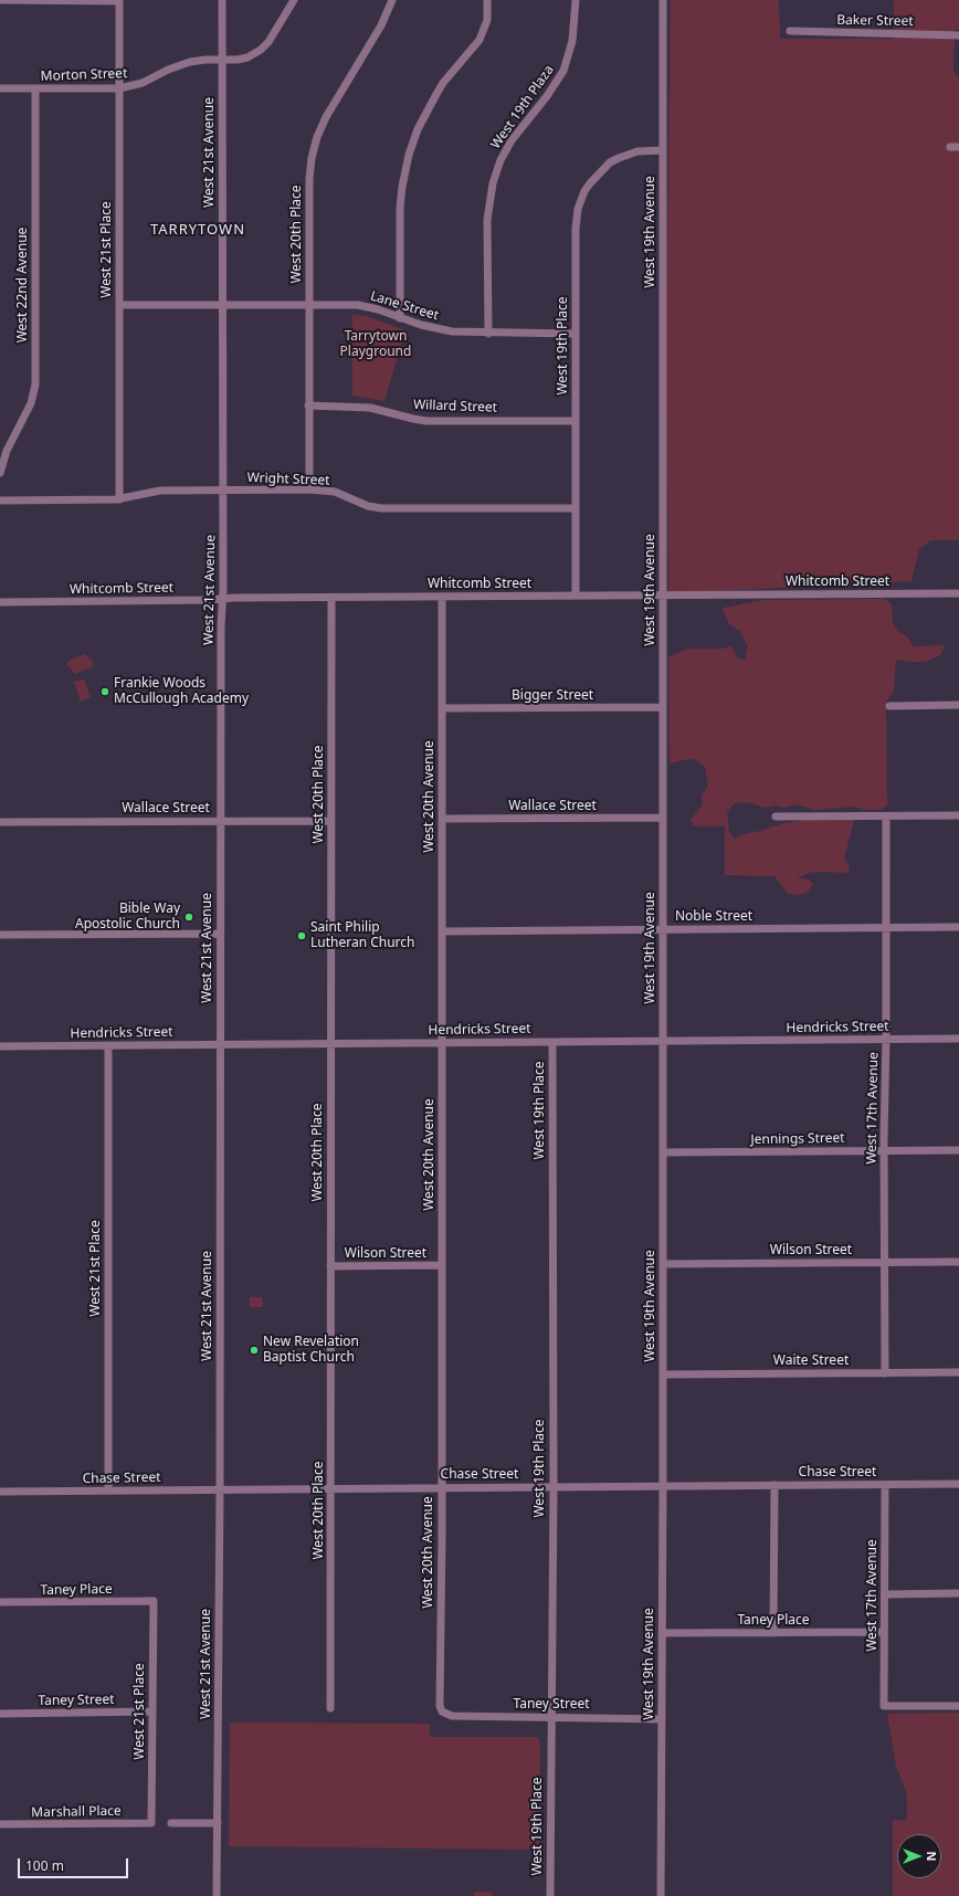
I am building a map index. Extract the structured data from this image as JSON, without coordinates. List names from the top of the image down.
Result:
{
  "streets": {
    "street": [
      "Baker Street",
      "Morton Street",
      "West 19th Plaza",
      "West 21st Avenue",
      "West 19th Avenue",
      "West 20th Place",
      "West 21st Place",
      "West 22nd Avenue",
      "Lane Street",
      "West 19th Place",
      "Willard Street",
      "Wright Street",
      "Whitcomb Street",
      "Bigger Street",
      "West 20th Avenue",
      "Wallace Street",
      "Noble Street",
      "Hendricks Street",
      "West 17th Avenue",
      "Jennings Street",
      "Wilson Street",
      "Waite Street",
      "Chase Street",
      "Taney Place",
      "Taney Street",
      "Marshall Place"
    ]
  },
  "crossings": [
    ["Morton Street", "West 21st Avenue"],
    ["Morton Street", "West 21st Place"],
    ["Morton Street", "West 22nd Avenue"],
    ["West 19th Plaza", "Lane Street"],
    ["West 21st Avenue", "Lane Street"],
    ["West 21st Avenue", "Wright Street"],
    ["West 21st Avenue", "Whitcomb Street"],
    ["West 21st Avenue", "Wallace Street"],
    ["West 21st Avenue", "Hendricks Street"],
    ["West 21st Avenue", "Chase Street"],
    ["West 19th Avenue", "West 19th Place"],
    ["West 19th Avenue", "Whitcomb Street"],
    ["West 19th Avenue", "Bigger Street"],
    ["West 19th Avenue", "Wallace Street"],
    ["West 19th Avenue", "Noble Street"],
    ["West 19th Avenue", "Hendricks Street"],
    ["West 19th Avenue", "Jennings Street"],
    ["West 19th Avenue", "Wilson Street"],
    ["West 19th Avenue", "Waite Street"],
    ["West 19th Avenue", "Chase Street"],
    ["West 19th Avenue", "Taney Place"],
    ["West 19th Avenue", "Taney Street"],
    ["West 20th Place", "Lane Street"],
    ["West 20th Place", "Willard Street"],
    ["West 20th Place", "Wright Street"],
    ["West 20th Place", "Whitcomb Street"],
    ["West 20th Place", "Wallace Street"],
    ["West 20th Place", "Hendricks Street"],
    ["West 20th Place", "Wilson Street"],
    ["West 20th Place", "Chase Street"],
    ["West 21st Place", "Lane Street"],
    ["West 21st Place", "Wright Street"],
    ["West 21st Place", "Hendricks Street"],
    ["West 21st Place", "Chase Street"],
    ["West 21st Place", "Taney Place"],
    ["West 21st Place", "Taney Street"],
    ["West 21st Place", "Marshall Place"],
    ["Lane Street", "West 19th Place"],
    ["West 19th Place", "Willard Street"],
    ["West 19th Place", "Wright Street"],
    ["West 19th Place", "Whitcomb Street"],
    ["West 19th Place", "Hendricks Street"],
    ["West 19th Place", "Chase Street"],
    ["West 19th Place", "Taney Street"],
    ["Whitcomb Street", "West 20th Avenue"],
    ["Bigger Street", "West 20th Avenue"],
    ["West 20th Avenue", "Wallace Street"],
    ["West 20th Avenue", "Noble Street"],
    ["West 20th Avenue", "Hendricks Street"],
    ["West 20th Avenue", "Wilson Street"],
    ["West 20th Avenue", "Chase Street"],
    ["West 20th Avenue", "Taney Street"],
    ["Noble Street", "West 17th Avenue"],
    ["Hendricks Street", "West 17th Avenue"],
    ["West 17th Avenue", "Jennings Street"],
    ["West 17th Avenue", "Wilson Street"],
    ["West 17th Avenue", "Waite Street"],
    ["West 17th Avenue", "Chase Street"],
    ["West 17th Avenue", "Taney Place"]
  ],
  "districts": ["TARRYTOWN"],
  "parks": ["Tarrytown Playground"],
  "places": [
    "Frankie Woods McCullough Academy",
    "Bible Way Apostolic Church",
    "Saint Philip Lutheran Church",
    "New Revelation Baptist Church"
  ],
  "scale_bar": "100 m",
  "north": "right"
}
